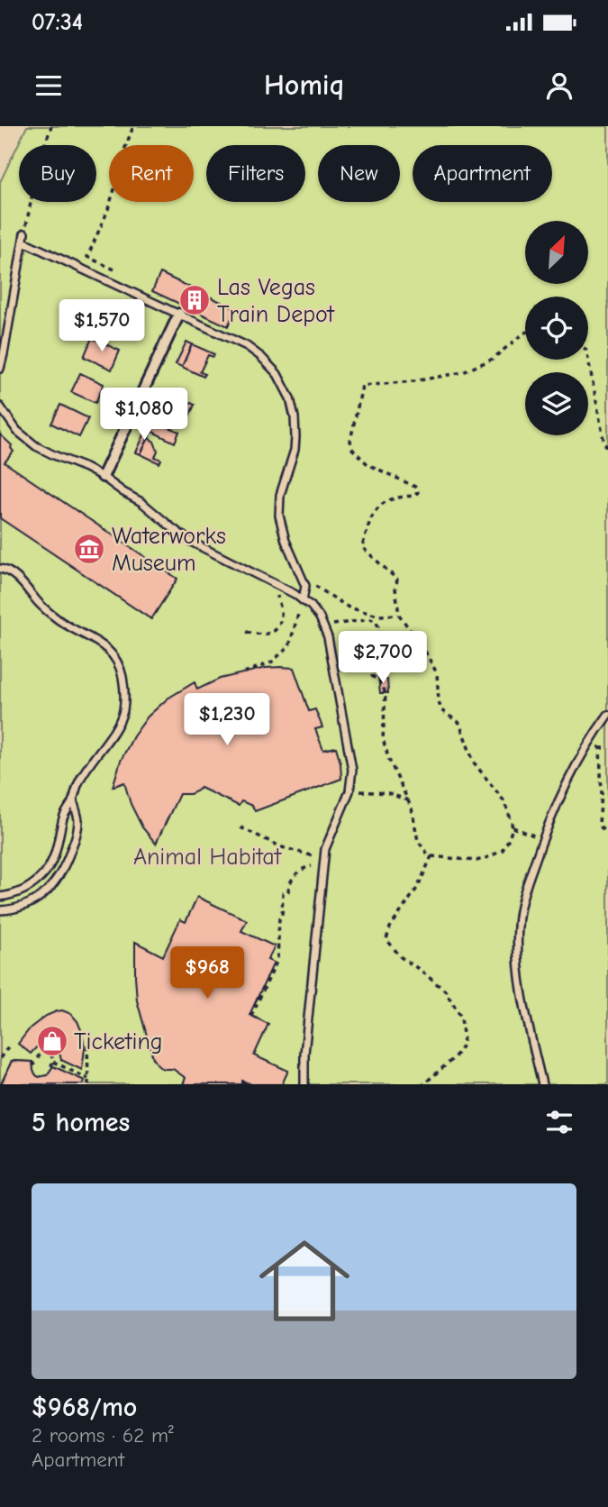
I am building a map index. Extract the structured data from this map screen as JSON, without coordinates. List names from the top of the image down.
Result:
{
  "parks": ["Animal Habitat"],
  "places": {
    "building": ["Las Vegas Train Depot"],
    "museum": ["Waterworks Museum"],
    "shop": ["Ticketing"]
  },
  "north": "top right",
  "page": {
    "status": "07:34",
    "header": "Homiq",
    "chip": [
      "Buy",
      "Rent",
      "Filters",
      "New",
      "Apartment"
    ],
    "price": [
      "$1,570",
      "$1,080",
      "$2,700",
      "$1,230",
      "$968"
    ],
    "heading": "5 homes",
    "list": [
      {
        "name": "$968/mo",
        "note": "2 rooms · 62 m² · Apartment"
      }
    ]
  }
}
